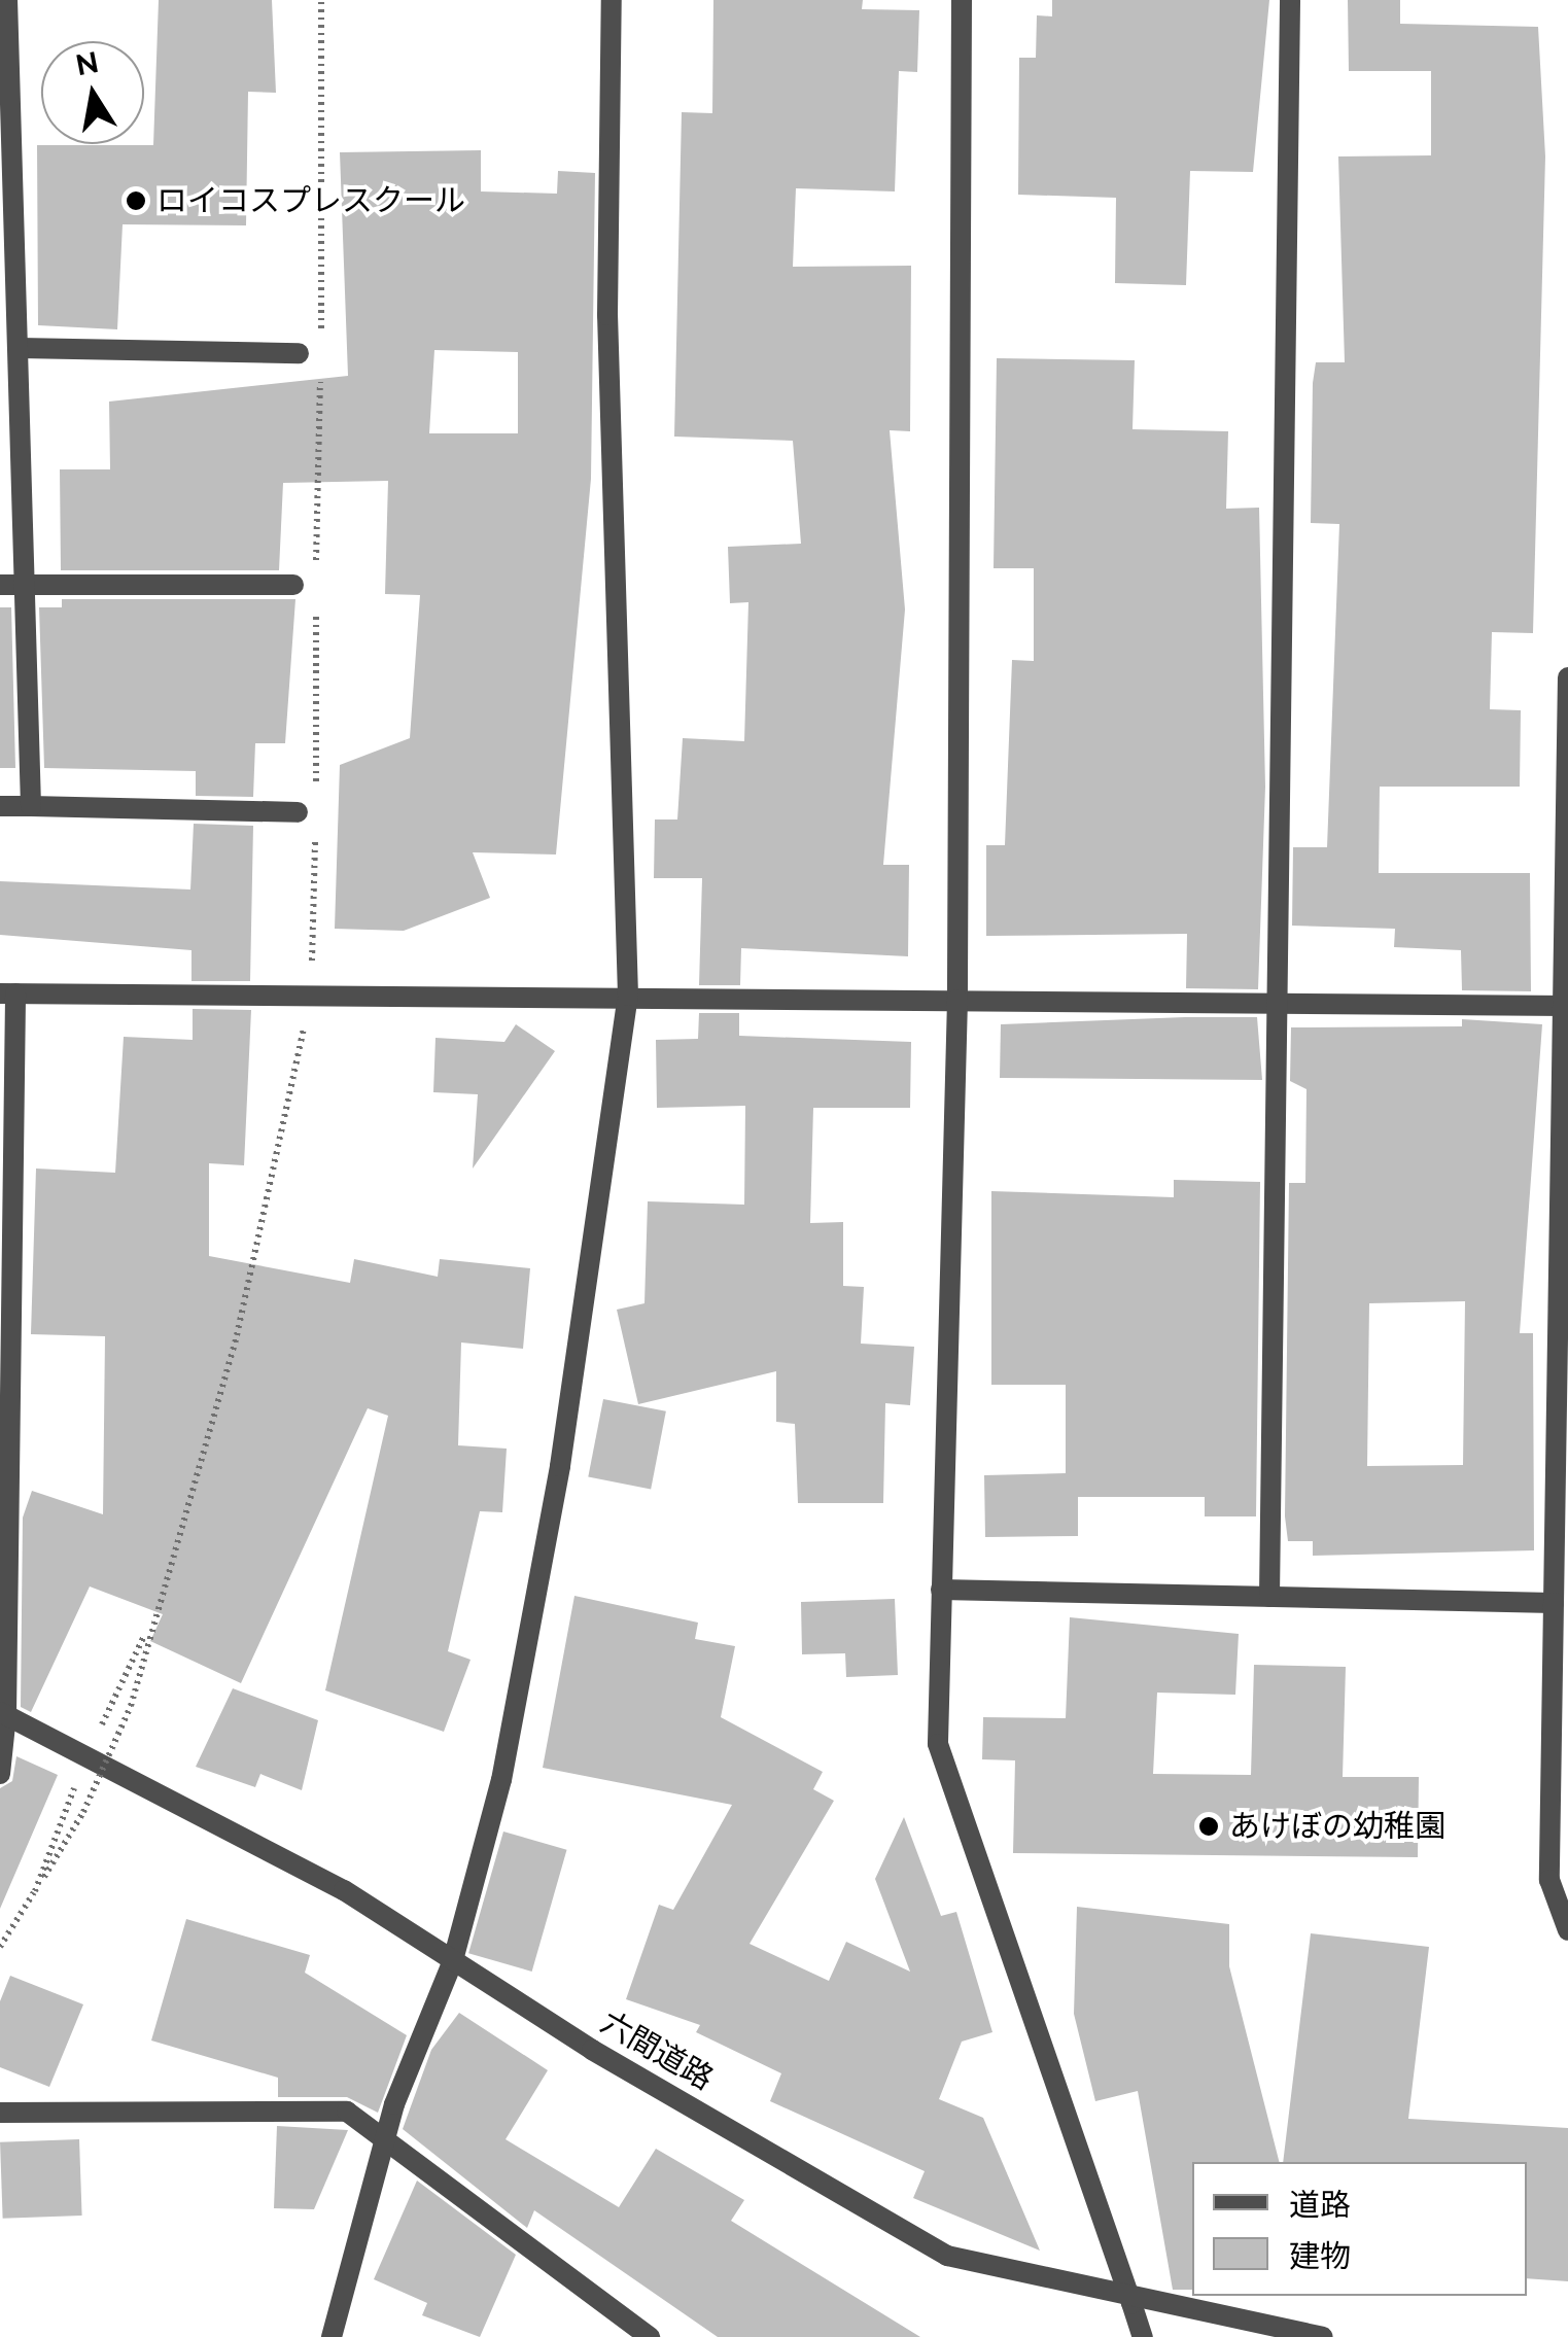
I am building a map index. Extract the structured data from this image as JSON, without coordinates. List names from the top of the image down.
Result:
{
  "streets": {
    "street": ["六間道路"]
  },
  "places": ["ロイコスプレスクール", "あけぼの幼稚園"],
  "legend": ["道路", "建物"],
  "north": "top"
}
